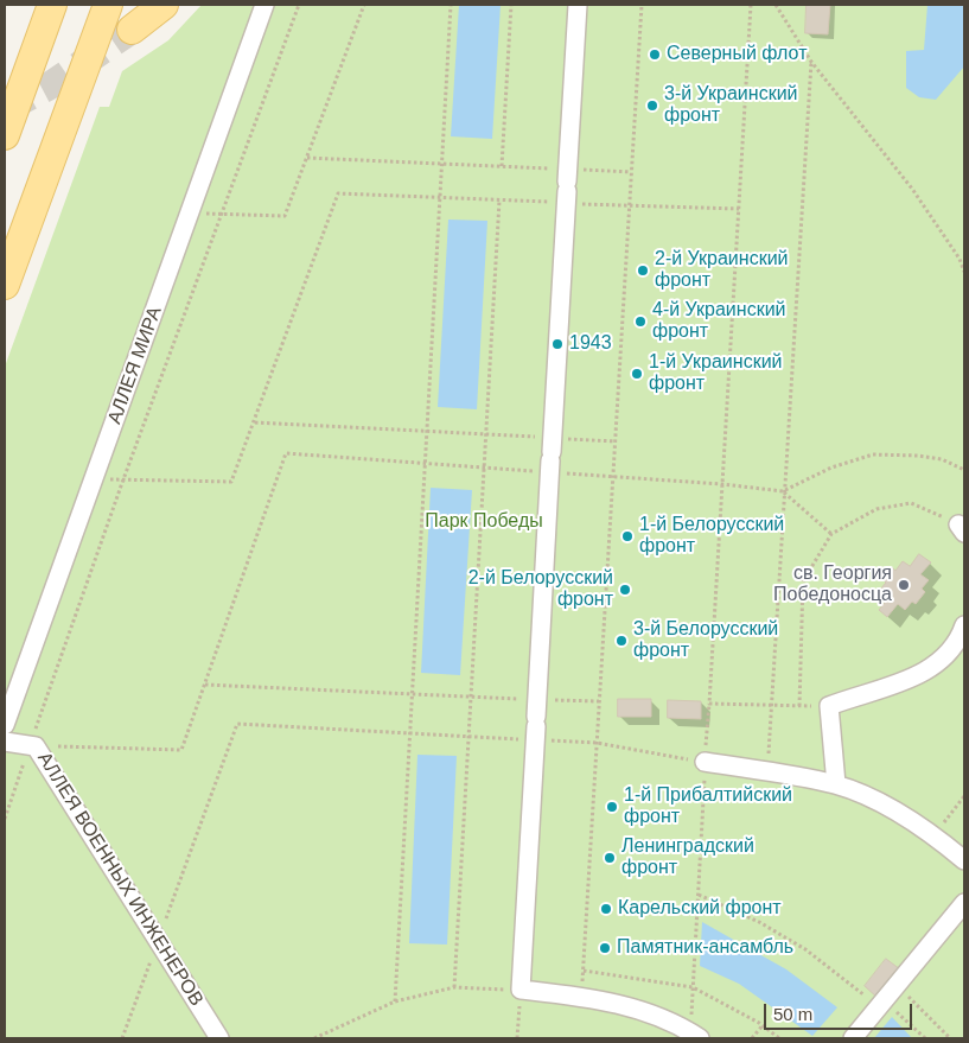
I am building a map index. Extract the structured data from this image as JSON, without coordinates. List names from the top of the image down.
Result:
{
  "streets": {
    "street": ["АЛЛЕЯ МИРА", "АЛЛЕЯ ВОЕННЫХ ИНЖЕНЕРОВ"]
  },
  "parks": ["Парк Победы"],
  "places": [
    "Северный флот",
    "3-й Украинский фронт",
    "2-й Украинский фронт",
    "4-й Украинский фронт",
    "1943",
    "1-й Украинский фронт",
    "1-й Белорусский фронт",
    "св. Георгия Победоносца",
    "2-й Белорусский фронт",
    "3-й Белорусский фронт",
    "1-й Прибалтийский фронт",
    "Ленинградский фронт",
    "Карельский фронт",
    "Памятник-ансамбль"
  ],
  "scale_bar": "50 m"
}
